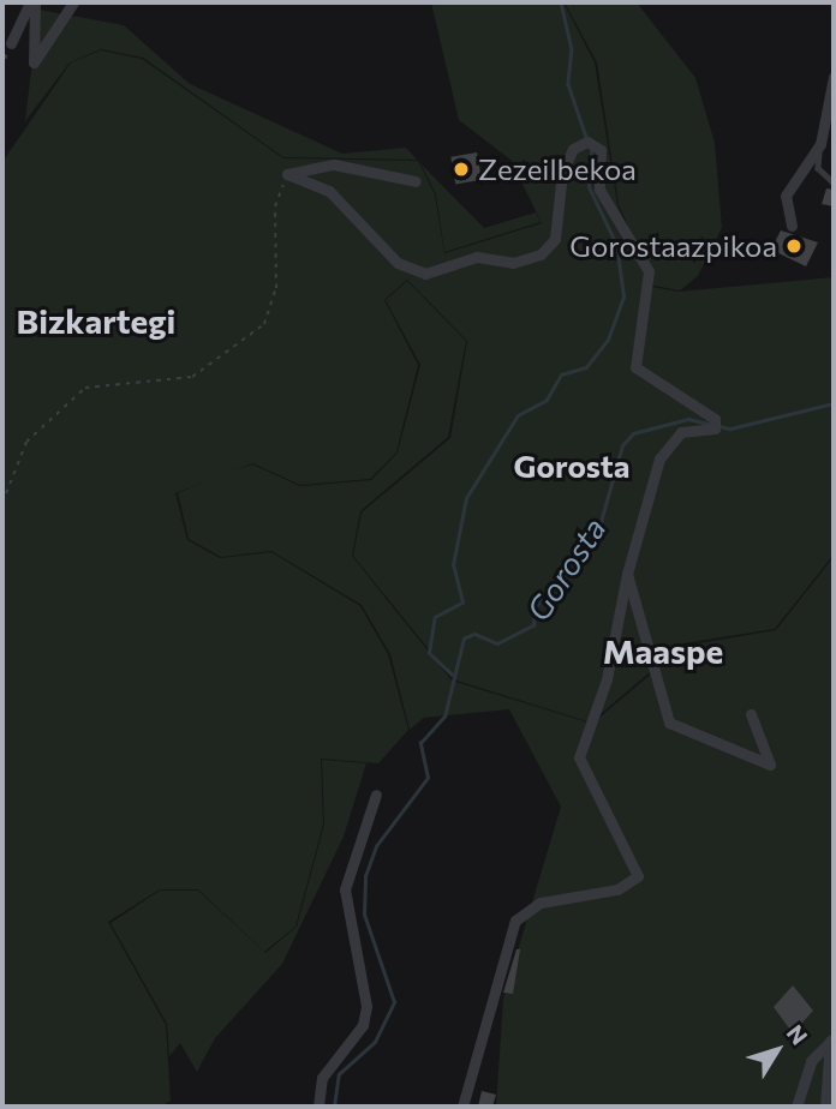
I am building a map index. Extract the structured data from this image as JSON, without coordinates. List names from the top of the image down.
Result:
{
  "districts": ["Bizkartegi", "Gorosta", "Maaspe"],
  "water": ["Gorosta"],
  "places": ["Zezeilbekoa", "Gorostaazpikoa"],
  "north": "top right"
}
